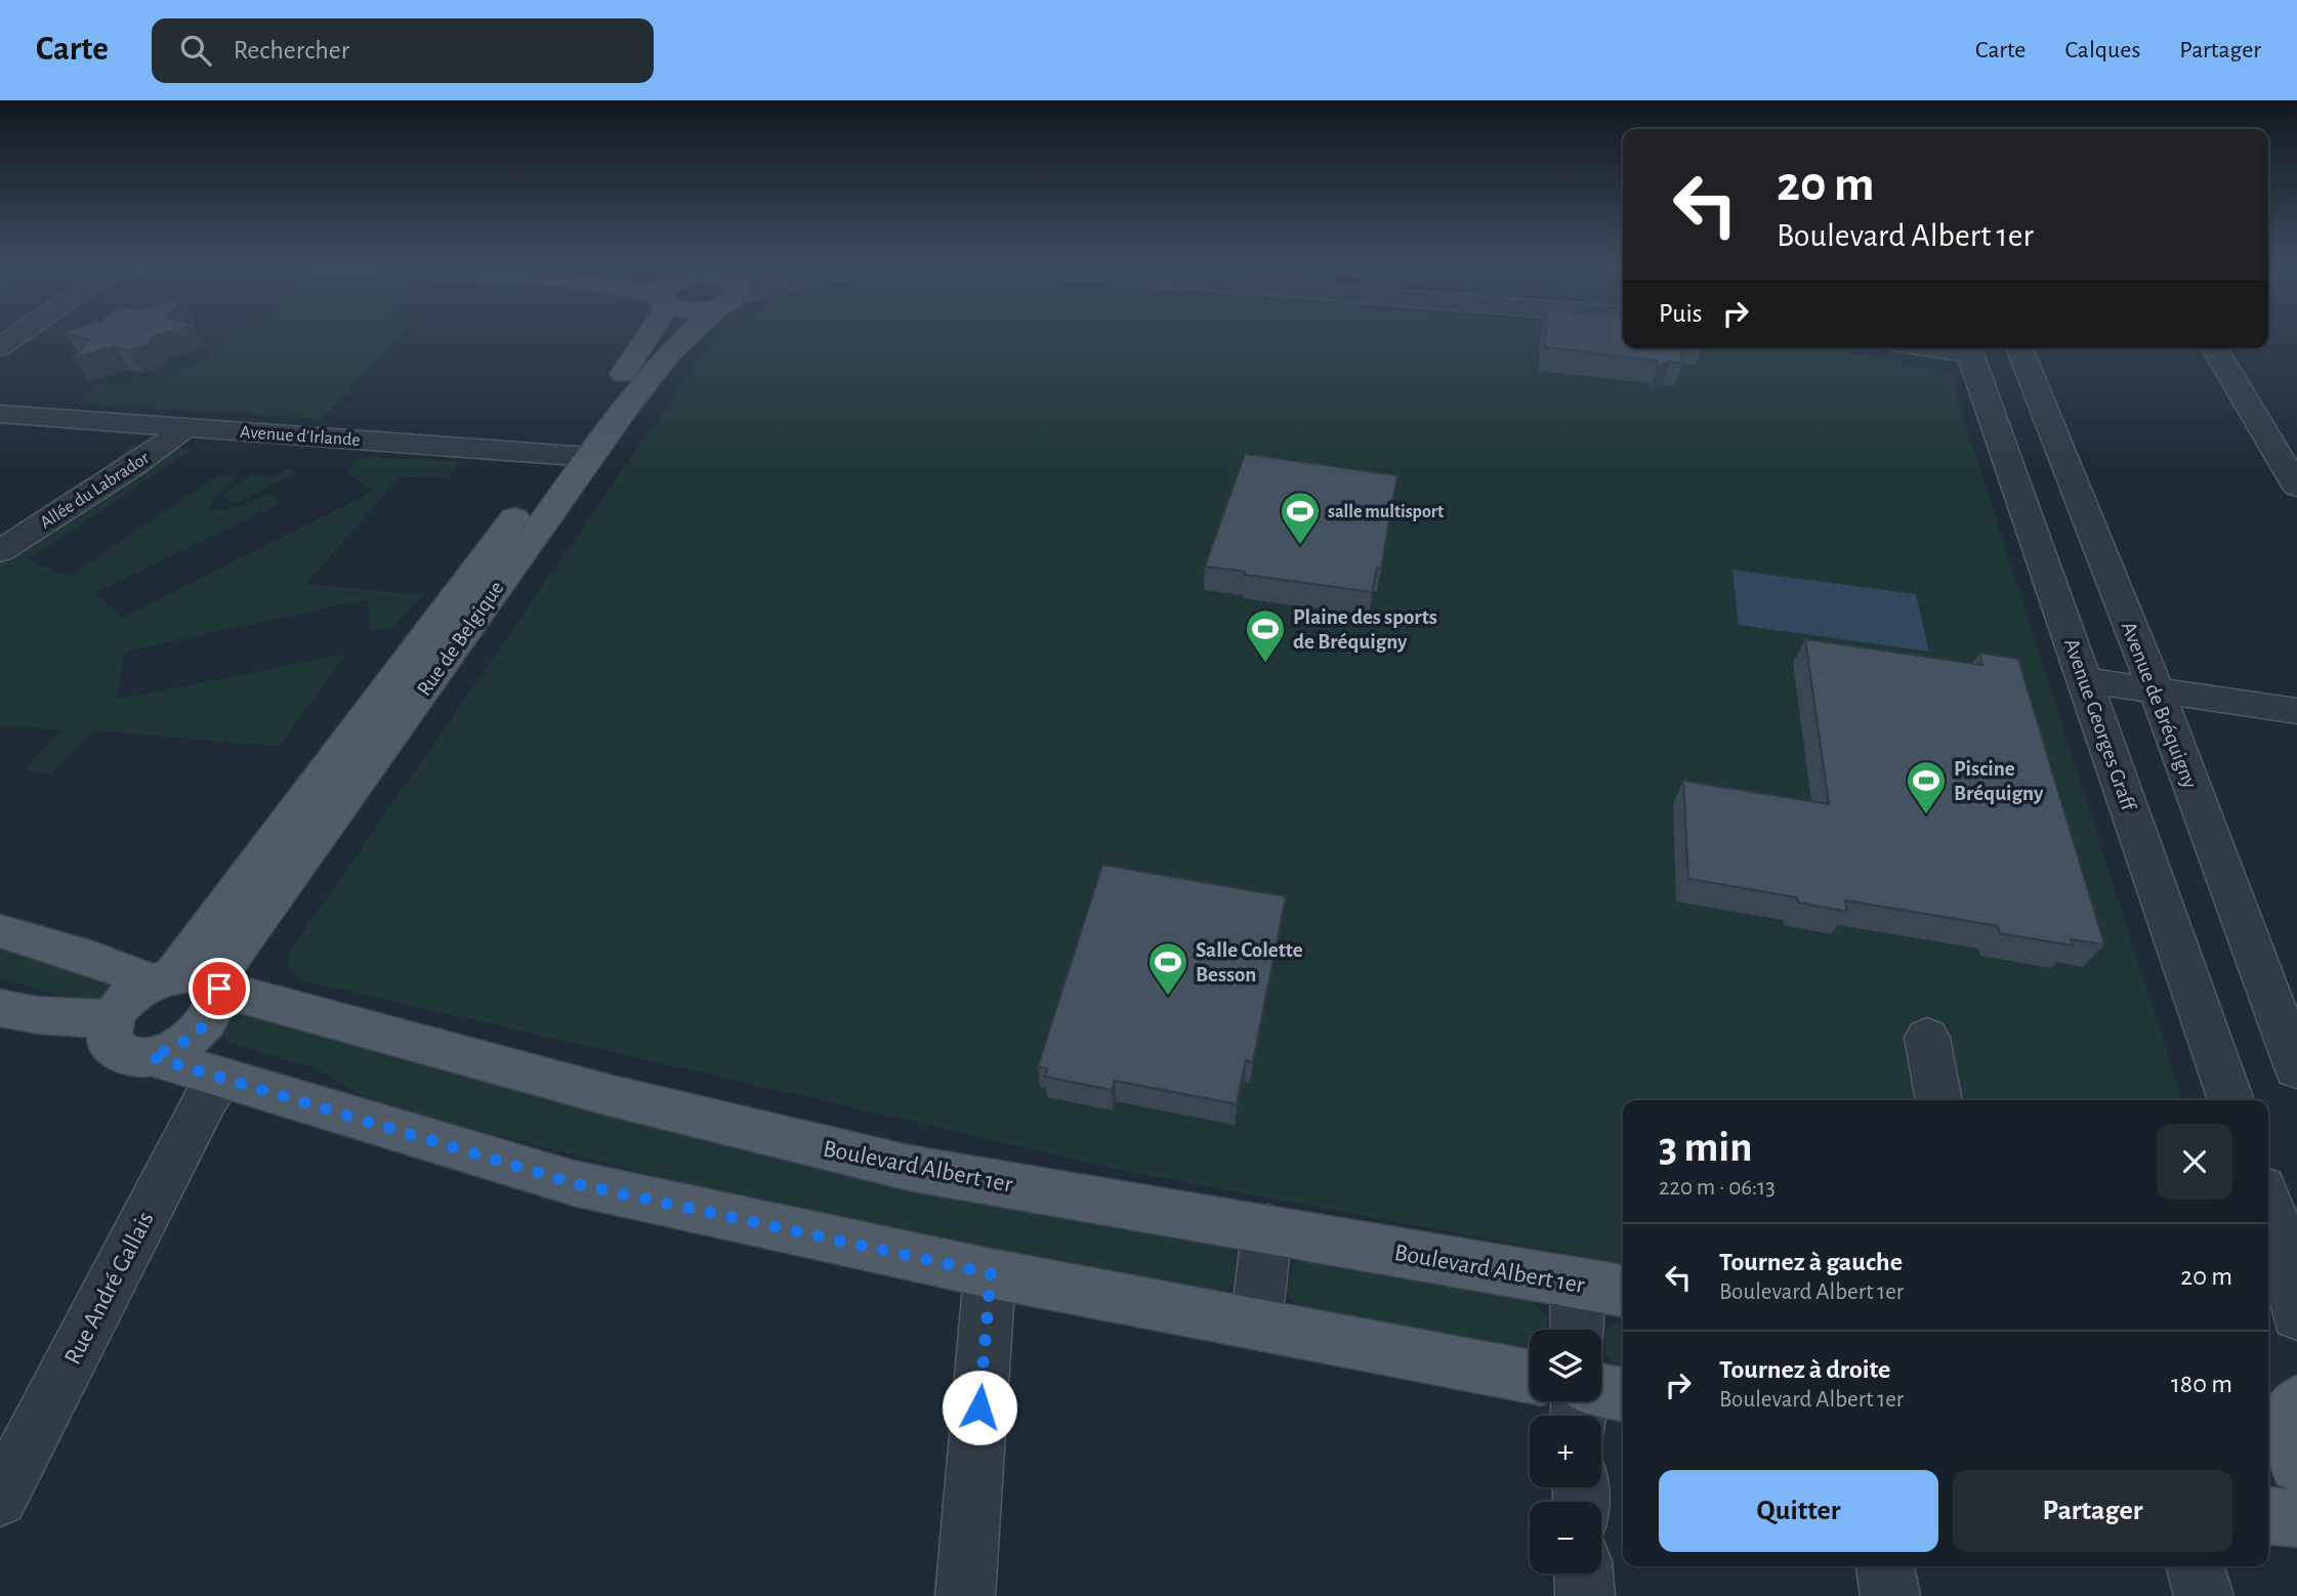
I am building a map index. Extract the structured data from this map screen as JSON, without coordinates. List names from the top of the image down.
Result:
{
  "streets": {
    "main road": ["Rue de Belgique", "Boulevard Albert 1er"],
    "street": [
      "Avenue d'Irlande",
      "Allée du Labrador",
      "Avenue de Bréquigny",
      "Avenue Georges Graff",
      "Rue André Gallais"
    ]
  },
  "crossings": [
    ["Avenue d'Irlande", "Allée du Labrador"],
    ["Avenue d'Irlande", "Rue de Belgique"],
    ["Rue de Belgique", "Boulevard Albert 1er"]
  ],
  "places": {
    "sports": [
      "salle multisport",
      "Plaine des sports de Bréquigny",
      "Piscine Bréquigny",
      "Salle Colette Besson"
    ]
  },
  "page": {
    "header": "Carte",
    "search": "Rechercher",
    "nav": ["Carte", "Calques", "Partager"],
    "turn": ["20 m", "Boulevard Albert 1er"],
    "then": "Puis",
    "heading": ["3 min", "220 m · 06:13"],
    "list": [
      {
        "name": "Tournez à gauche",
        "note": "Boulevard Albert 1er",
        "value": "20 m"
      },
      {
        "name": "Tournez à droite",
        "note": "Boulevard Albert 1er",
        "value": "180 m"
      }
    ],
    "map_buttons": ["+", "−"],
    "buttons": ["Quitter", "Partager"]
  }
}
